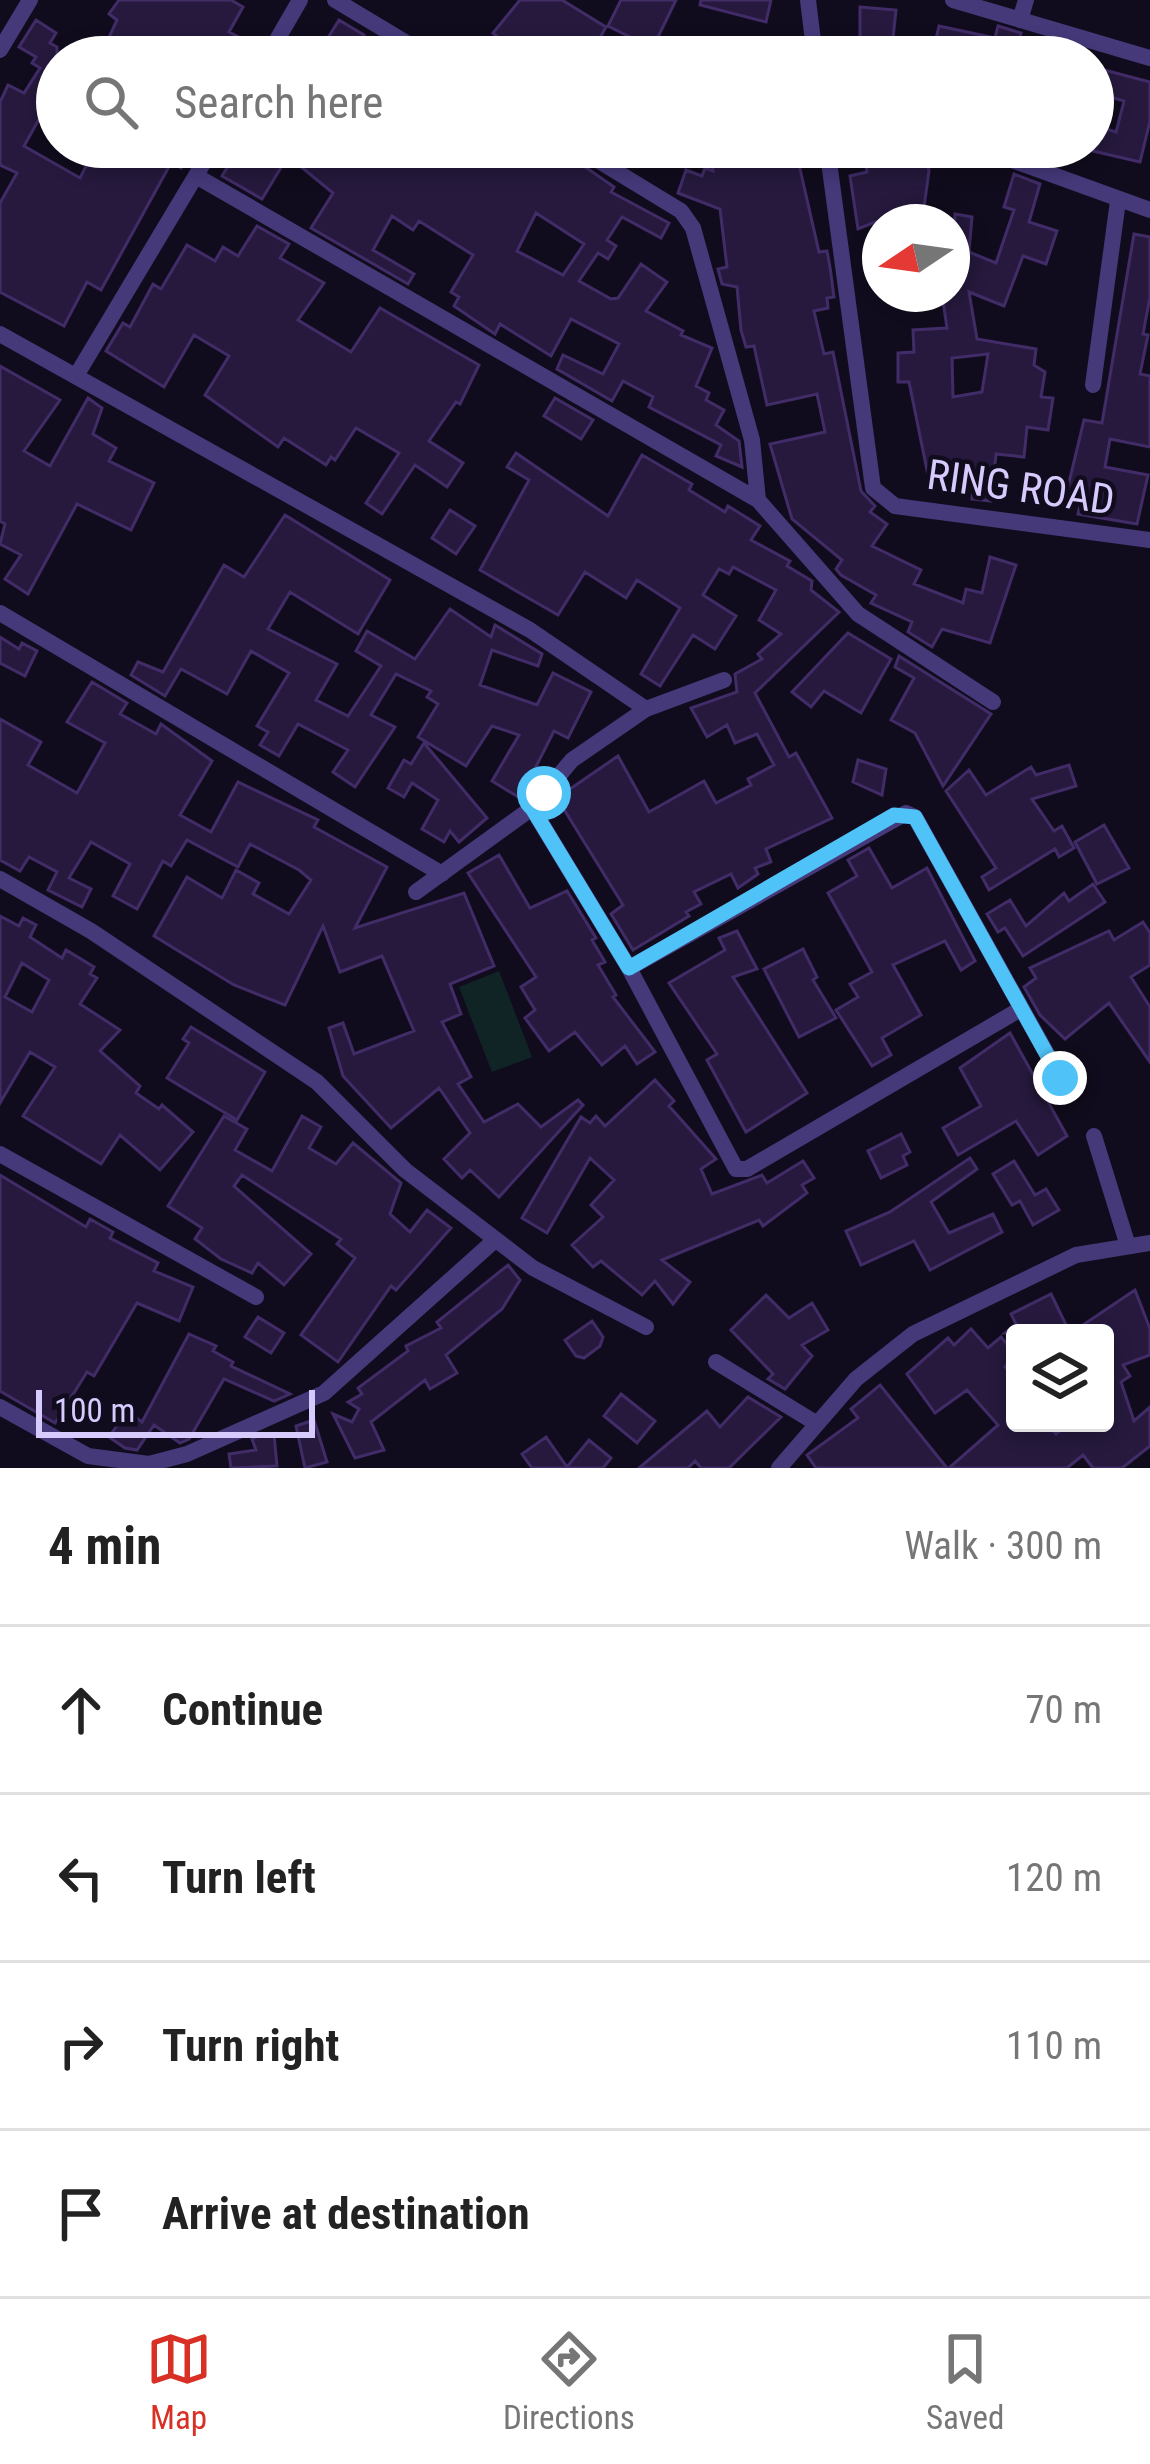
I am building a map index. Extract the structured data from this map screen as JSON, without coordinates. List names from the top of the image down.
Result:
{
  "streets": {
    "street": ["RING ROAD"]
  },
  "scale_bar": "100 m",
  "north": "left",
  "page": {
    "search": "Search here",
    "scale": "100 m",
    "heading": ["4 min", "Walk · 300 m"],
    "list": [
      ["Continue", "70 m"],
      ["Turn left", "120 m"],
      ["Turn right", "110 m"],
      "Arrive at destination"
    ],
    "nav": ["Map", "Directions", "Saved"]
  }
}
